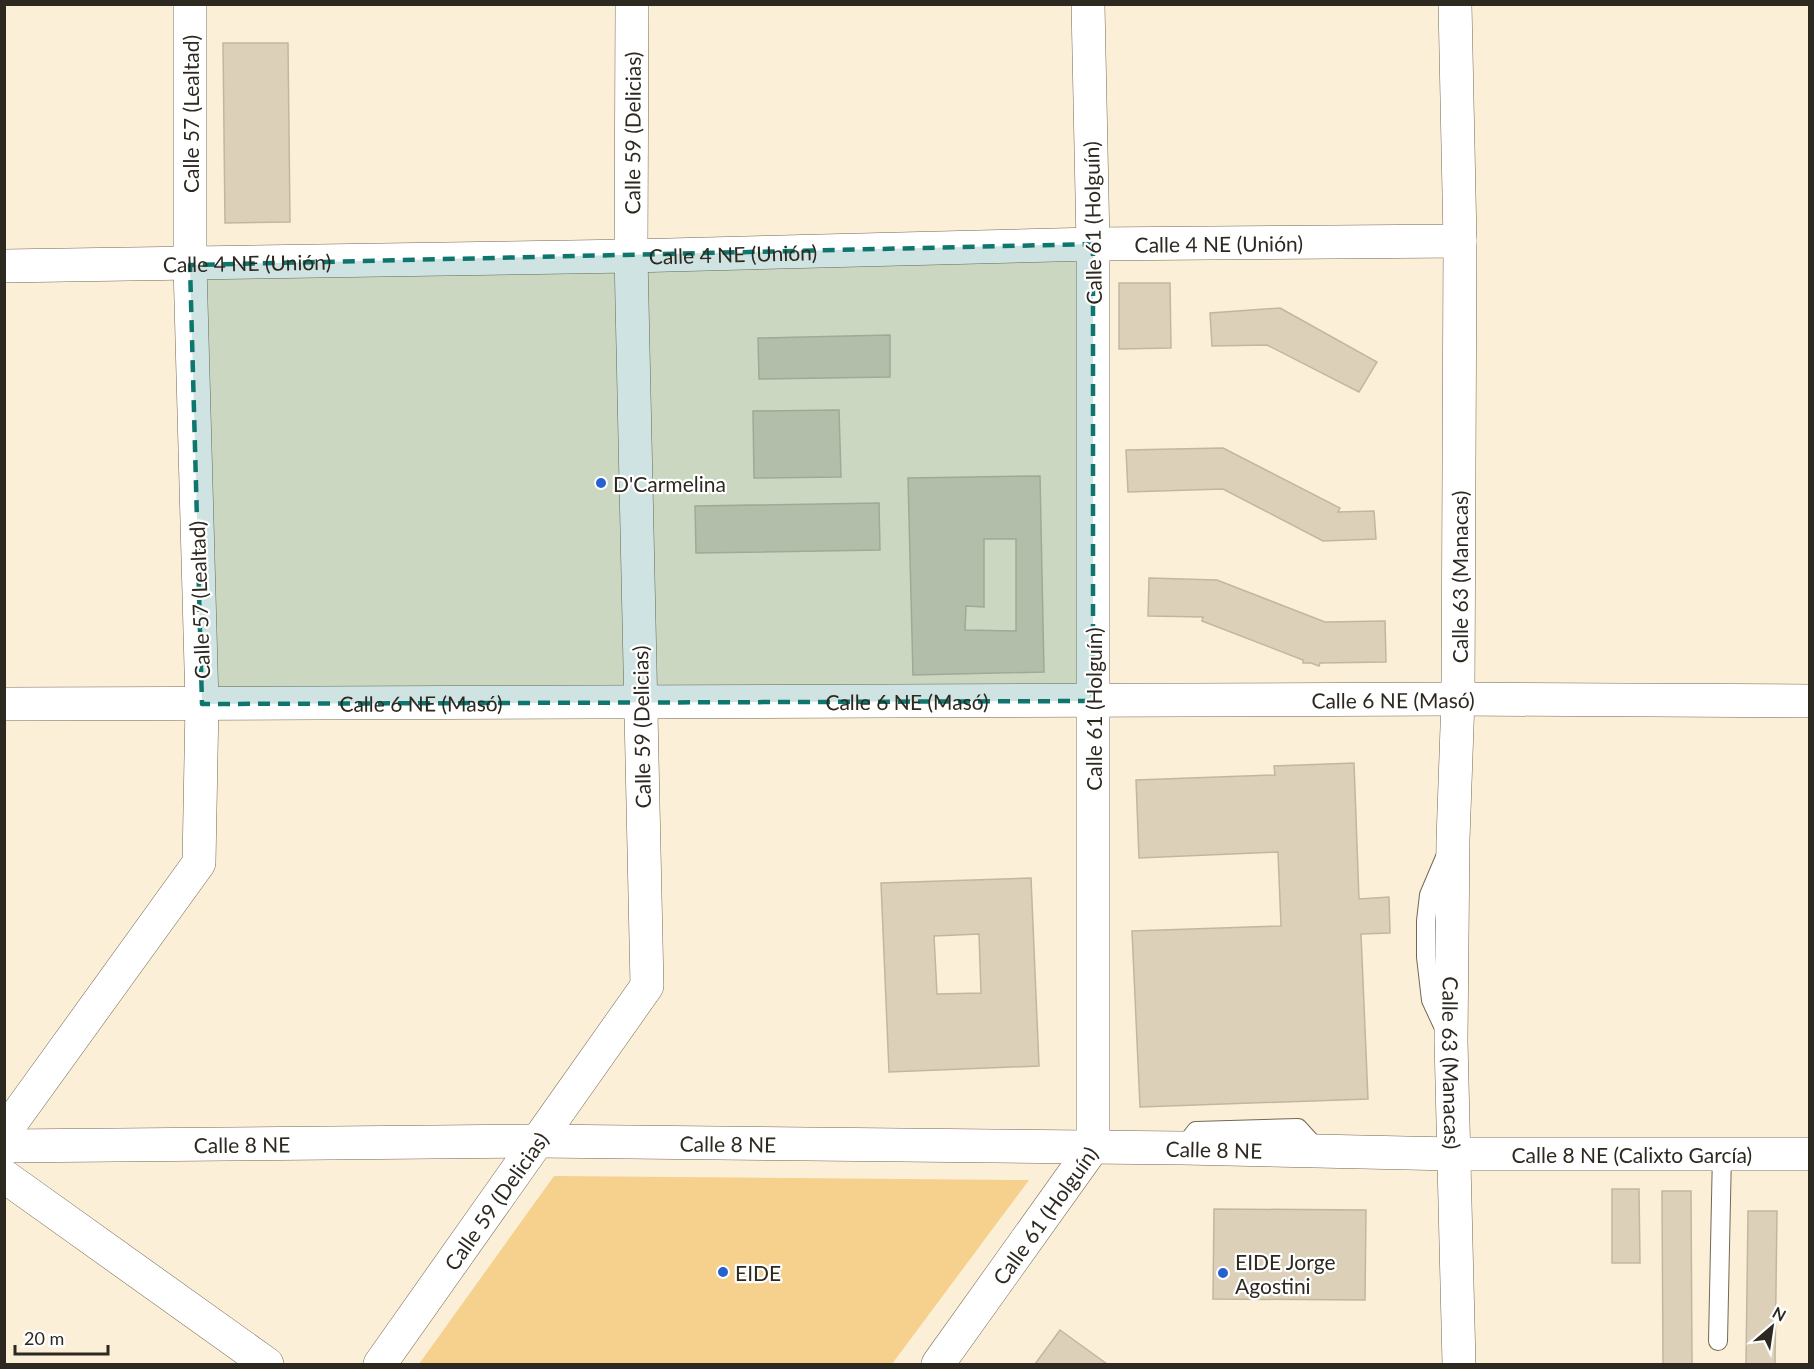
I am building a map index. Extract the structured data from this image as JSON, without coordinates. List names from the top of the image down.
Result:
{
  "streets": {
    "street": [
      "Calle 57 (Lealtad)",
      "Calle 59 (Delicias)",
      "Calle 61 (Holguín)",
      "Calle 4 NE (Unión)",
      "Calle 63 (Manacas)",
      "Calle 6 NE (Masó)",
      "Calle 8 NE",
      "Calle 8 NE (Calixto García)"
    ]
  },
  "crossings": [
    ["Calle 57 (Lealtad)", "Calle 4 NE (Unión)"],
    ["Calle 57 (Lealtad)", "Calle 6 NE (Masó)"],
    ["Calle 59 (Delicias)", "Calle 4 NE (Unión)"],
    ["Calle 59 (Delicias)", "Calle 6 NE (Masó)"],
    ["Calle 59 (Delicias)", "Calle 8 NE"],
    ["Calle 61 (Holguín)", "Calle 4 NE (Unión)"],
    ["Calle 61 (Holguín)", "Calle 6 NE (Masó)"],
    ["Calle 61 (Holguín)", "Calle 8 NE"],
    ["Calle 4 NE (Unión)", "Calle 63 (Manacas)"],
    ["Calle 63 (Manacas)", "Calle 6 NE (Masó)"],
    ["Calle 63 (Manacas)", "Calle 8 NE"],
    ["Calle 63 (Manacas)", "Calle 8 NE (Calixto García)"],
    ["Calle 8 NE", "Calle 8 NE (Calixto García)"]
  ],
  "places": ["D'Carmelina", "EIDE", "EIDE Jorge Agostini"],
  "scale_bar": "20 m",
  "north": "top right"
}
